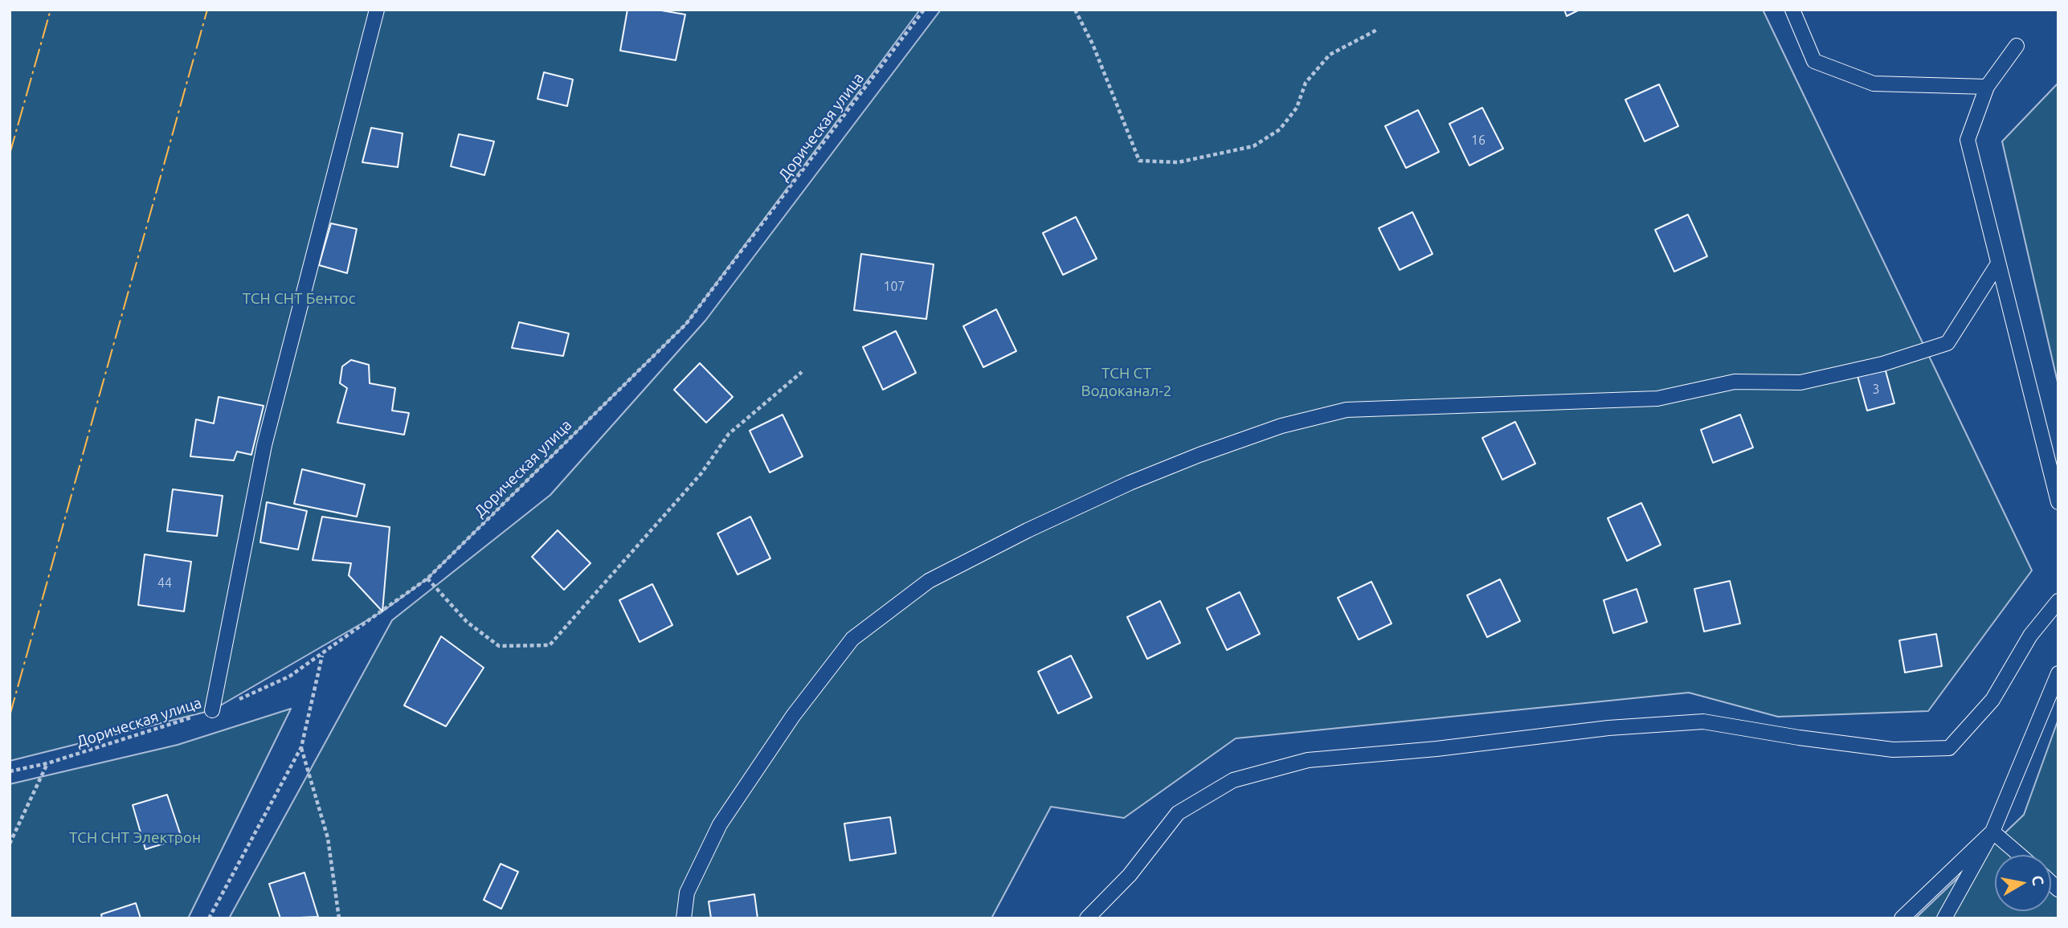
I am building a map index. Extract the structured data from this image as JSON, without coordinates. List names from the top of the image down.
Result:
{
  "streets": {
    "path": ["Дорическая улица"]
  },
  "parks": ["ТСН СНТ Бентос", "ТСН СТ Водоканал-2", "ТСН СНТ Электрон"],
  "house_numbers": [
    "16",
    "107",
    "3",
    "44"
  ],
  "north": "right"
}
